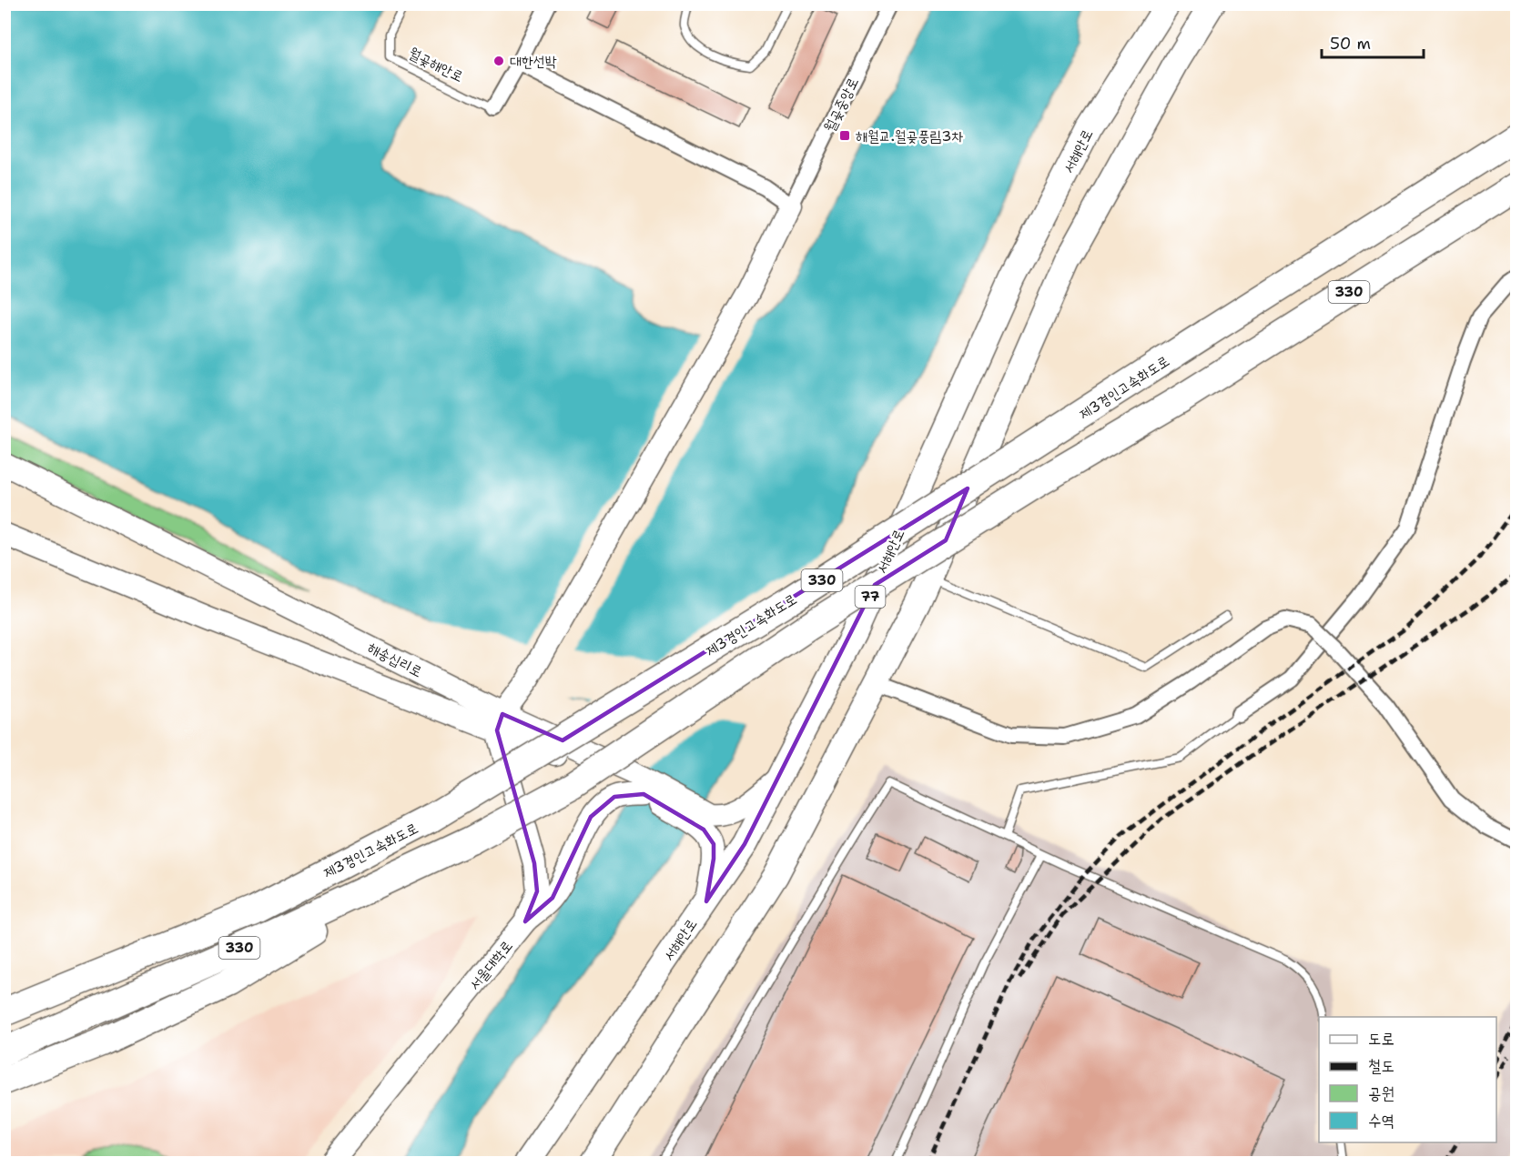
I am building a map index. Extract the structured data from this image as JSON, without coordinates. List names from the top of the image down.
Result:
{
  "streets": {
    "highway": ["330", "제3경인고속화도로"],
    "main road": [
      "서해안로",
      "77",
      "해송십리로",
      "서울대학로"
    ],
    "street": ["월곶중앙로"],
    "lane": ["월곶해안로"]
  },
  "crossings": [
    ["서해안로", "해송십리로"],
    ["해송십리로", "서울대학로"]
  ],
  "places": {
    "other": ["대한선박"],
    "transit": ["해월교.월곶풍림3차"]
  },
  "legend": [
    "도로",
    "철도",
    "공원",
    "수역"
  ],
  "scale_bar": "50 m"
}
